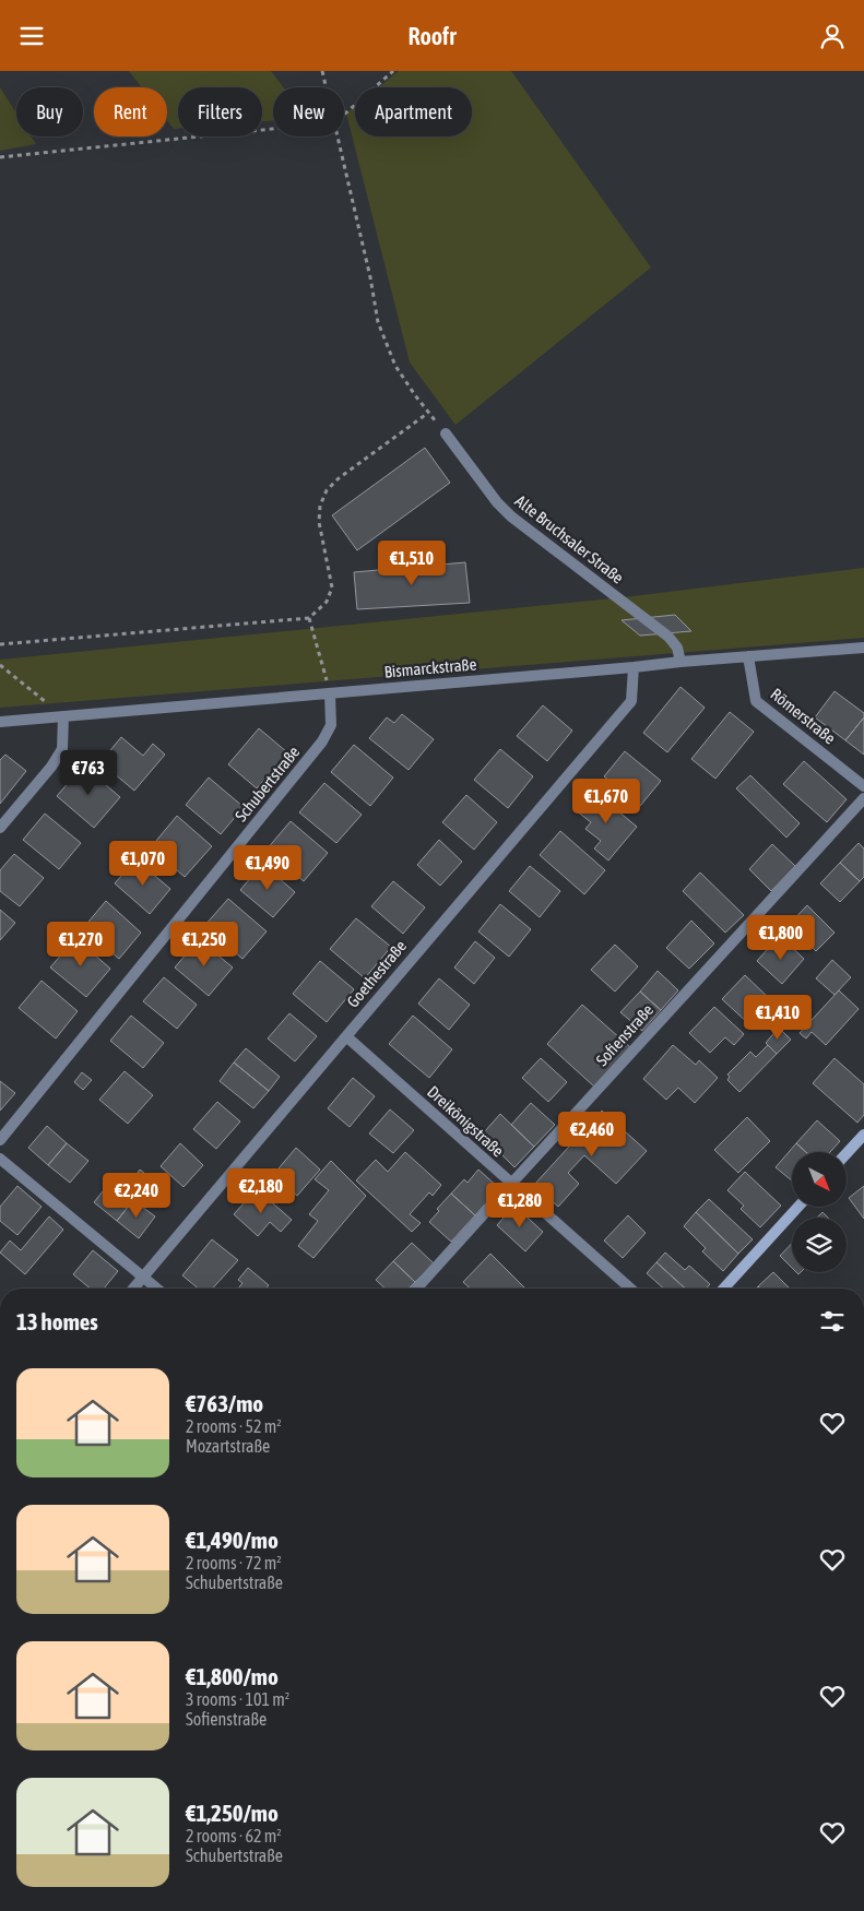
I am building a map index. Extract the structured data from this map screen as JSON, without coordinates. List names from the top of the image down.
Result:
{
  "streets": {
    "street": [
      "Alte Bruchsaler Straße",
      "Bismarckstraße",
      "Römerstraße",
      "Schubertstraße",
      "Goethestraße",
      "Sofienstraße",
      "Dreikönigstraße"
    ]
  },
  "crossings": [
    ["Alte Bruchsaler Straße", "Bismarckstraße"],
    ["Bismarckstraße", "Römerstraße"],
    ["Bismarckstraße", "Schubertstraße"],
    ["Bismarckstraße", "Goethestraße"],
    ["Goethestraße", "Dreikönigstraße"],
    ["Sofienstraße", "Dreikönigstraße"]
  ],
  "north": "bottom right",
  "page": {
    "header": "Roofr",
    "chip": [
      "Buy",
      "Rent",
      "Filters",
      "New",
      "Apartment"
    ],
    "price": [
      "€1,510",
      "€763",
      "€1,670",
      "€1,070",
      "€1,490",
      "€1,800",
      "€1,270",
      "€1,250",
      "€1,410",
      "€2,460",
      "€2,180",
      "€2,240",
      "€1,280"
    ],
    "heading": "13 homes",
    "list": [
      {
        "name": "€763/mo",
        "note": "2 rooms · 52 m² · Mozartstraße"
      },
      {
        "name": "€1,490/mo",
        "note": "2 rooms · 72 m² · Schubertstraße"
      },
      {
        "name": "€1,800/mo",
        "note": "3 rooms · 101 m² · Sofienstraße"
      },
      {
        "name": "€1,250/mo",
        "note": "2 rooms · 62 m² · Schubertstraße"
      }
    ]
  }
}
